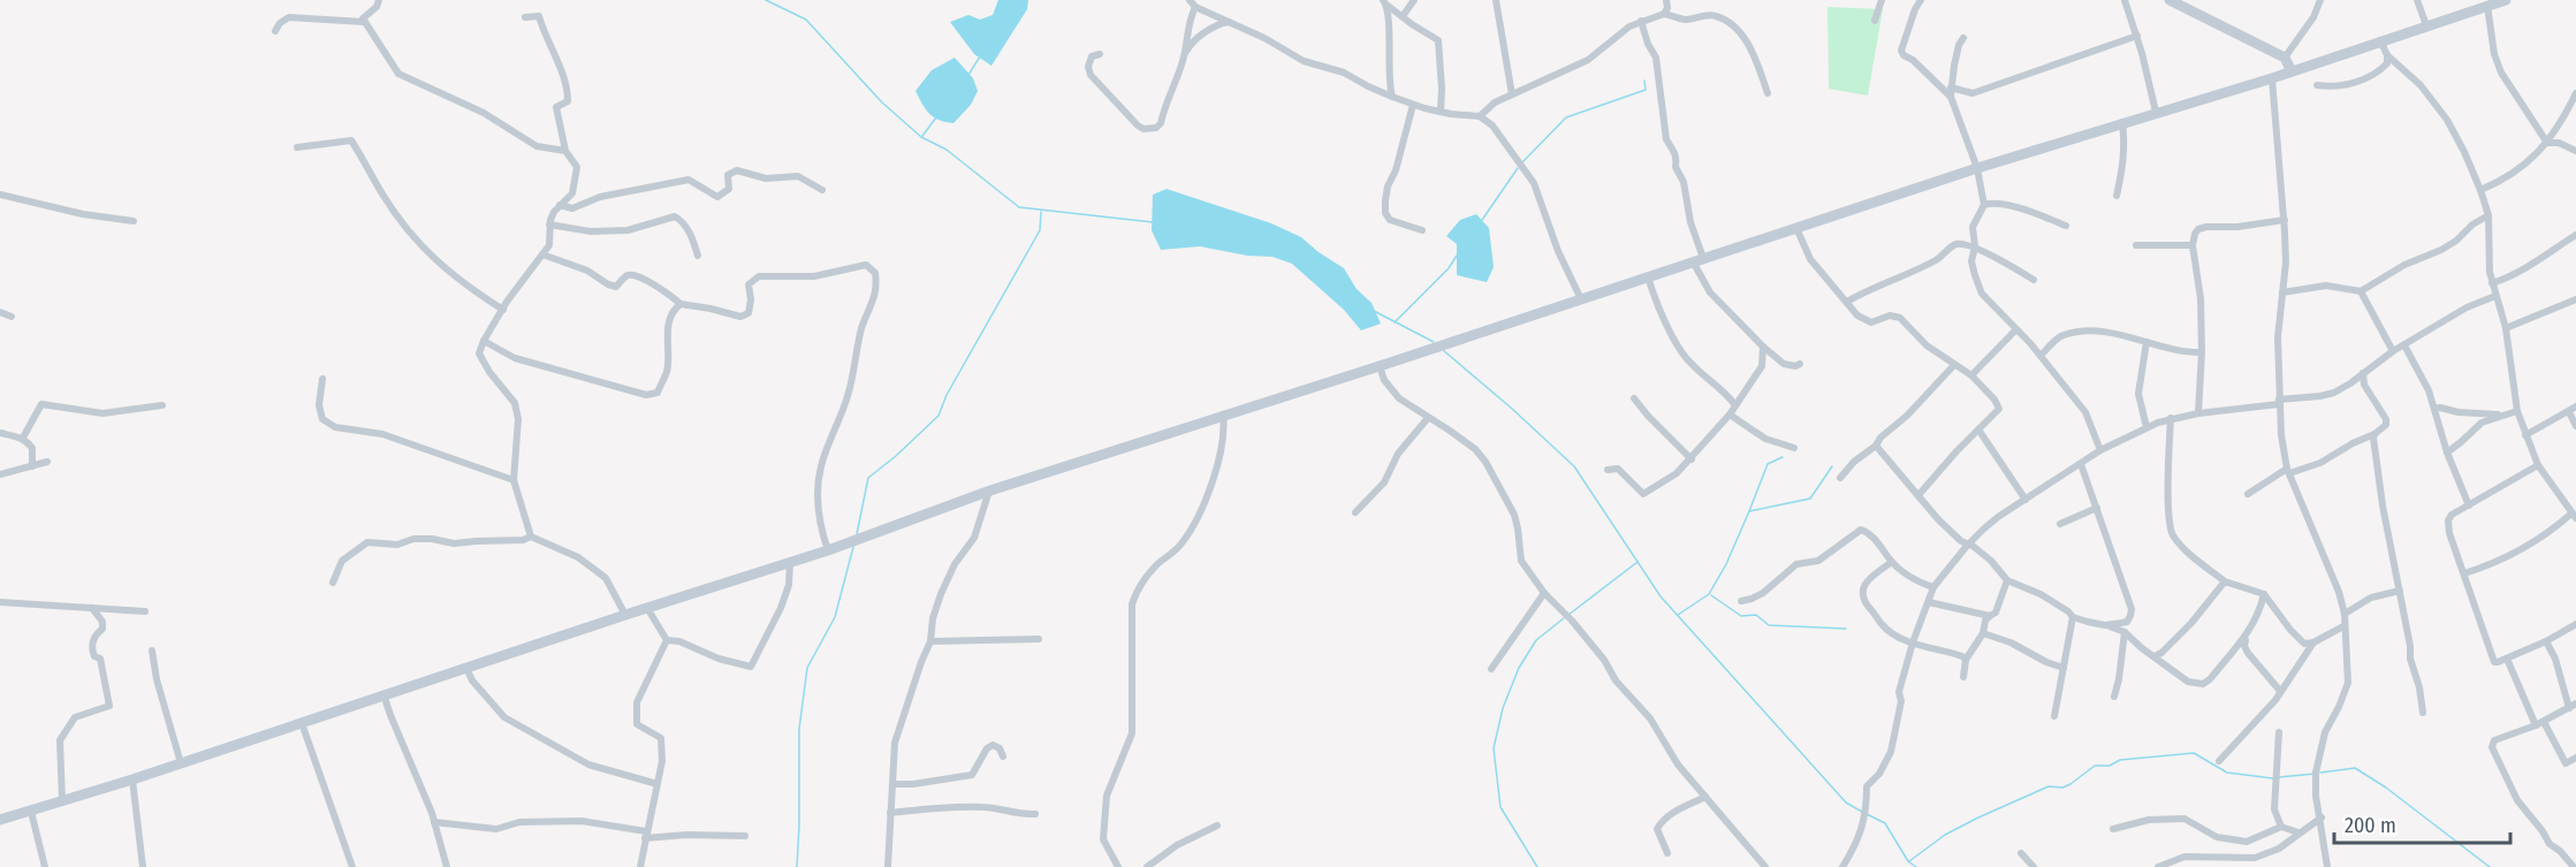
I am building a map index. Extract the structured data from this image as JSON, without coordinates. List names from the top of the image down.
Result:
{
  "scale_bar": "200 m"
}
